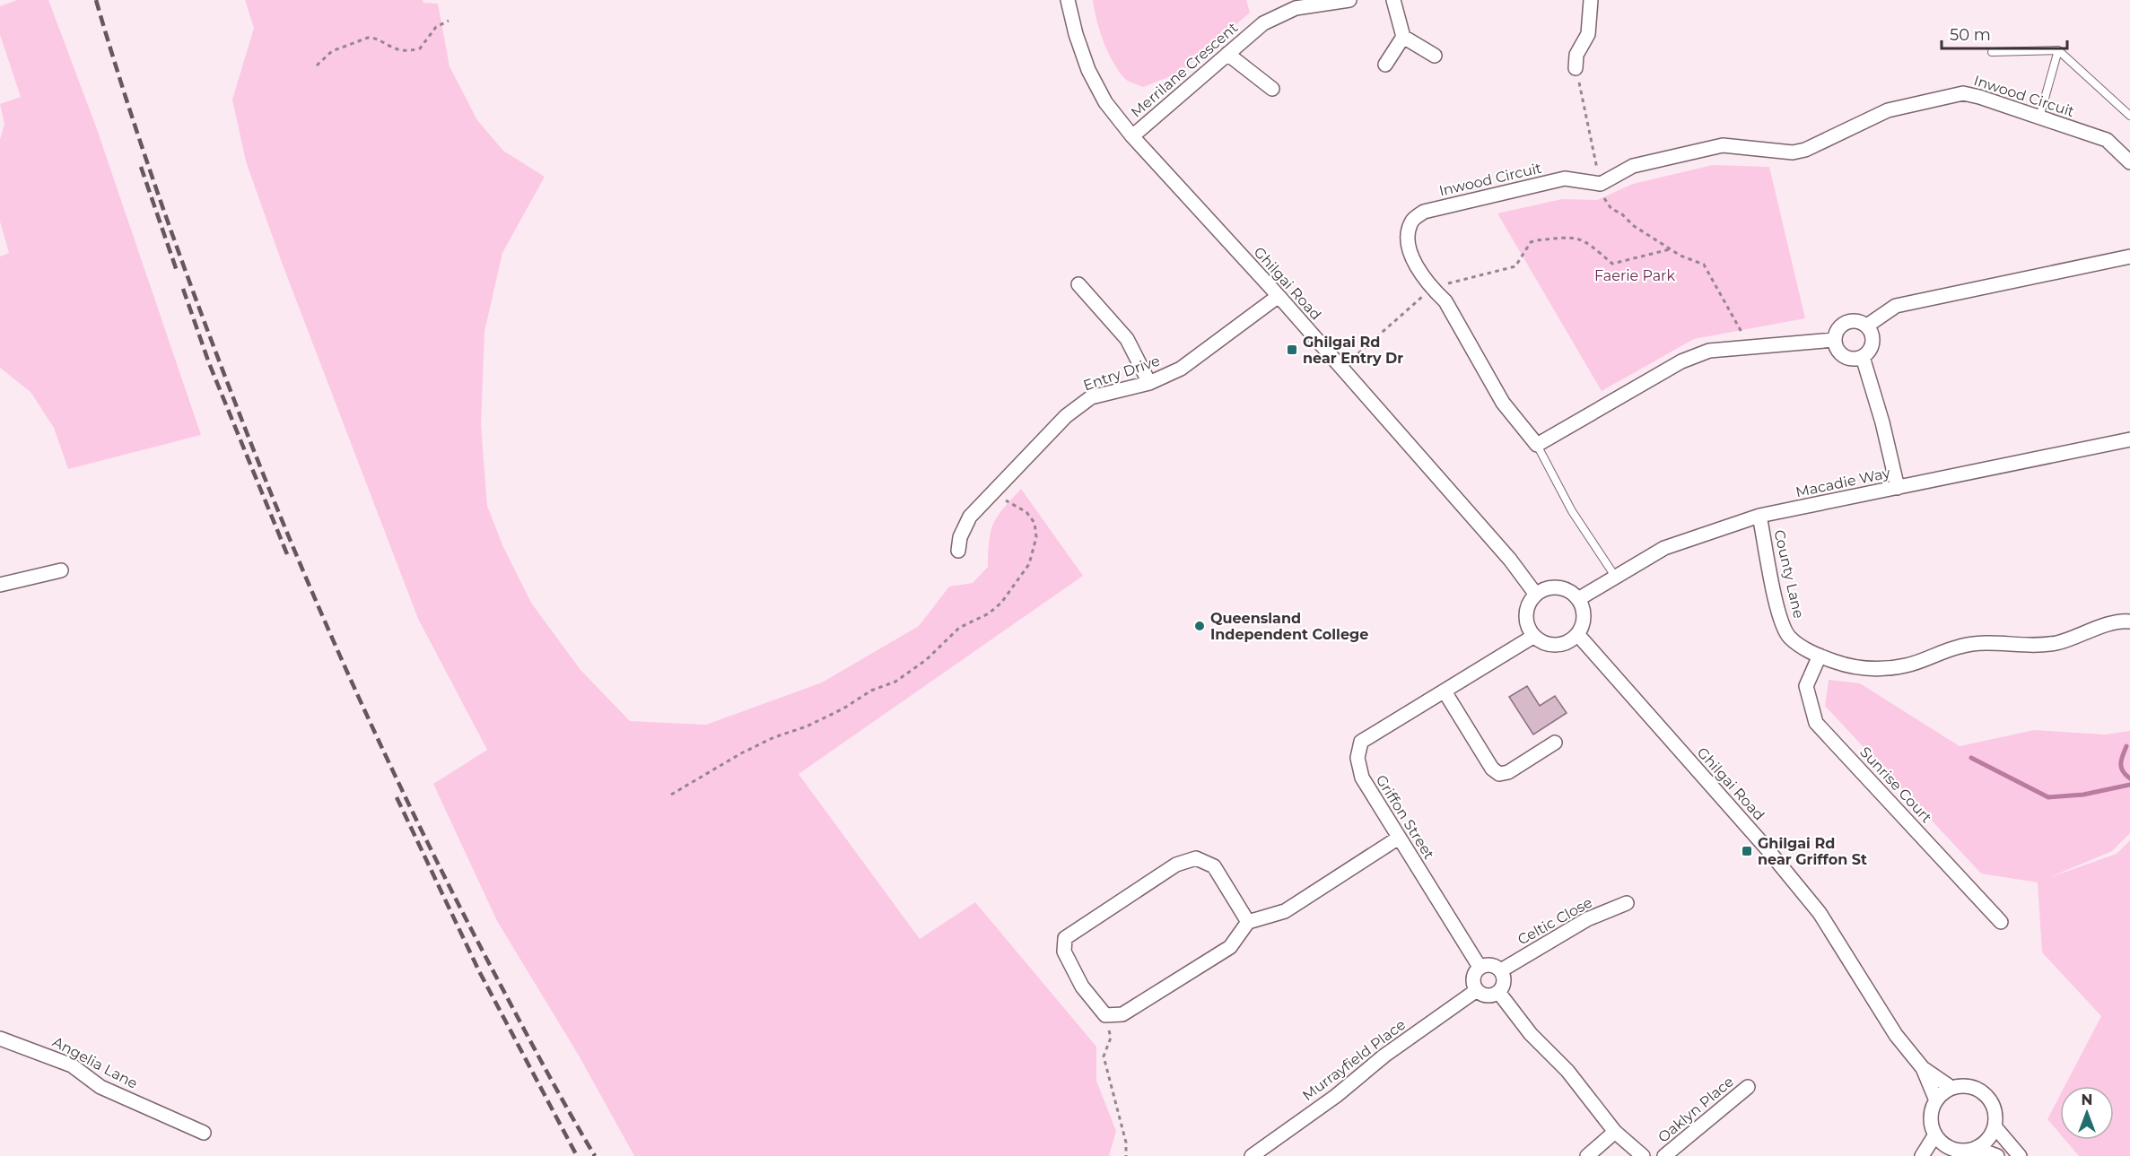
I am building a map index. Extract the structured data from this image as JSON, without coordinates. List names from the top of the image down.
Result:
{
  "streets": {
    "street": [
      "Merrilane Crescent",
      "Inwood Circuit",
      "Ghilgai Road",
      "Entry Drive",
      "Macadie Way",
      "County Lane",
      "Sunrise Court",
      "Griffon Street",
      "Celtic Close",
      "Murrayfield Place",
      "Angelia Lane",
      "Oaklyn Place"
    ]
  },
  "crossings": [
    ["Merrilane Crescent", "Ghilgai Road"],
    ["Ghilgai Road", "Entry Drive"],
    ["Ghilgai Road", "Macadie Way"],
    ["Ghilgai Road", "Griffon Street"],
    ["Macadie Way", "County Lane"],
    ["Macadie Way", "Griffon Street"],
    ["County Lane", "Sunrise Court"],
    ["Griffon Street", "Celtic Close"],
    ["Griffon Street", "Murrayfield Place"],
    ["Celtic Close", "Murrayfield Place"]
  ],
  "parks": ["Faerie Park"],
  "places": {
    "transit": ["Ghilgai Rd near Entry Dr", "Ghilgai Rd near Griffon St"],
    "other": ["Queensland Independent College"]
  },
  "scale_bar": "50 m",
  "north": "top"
}
